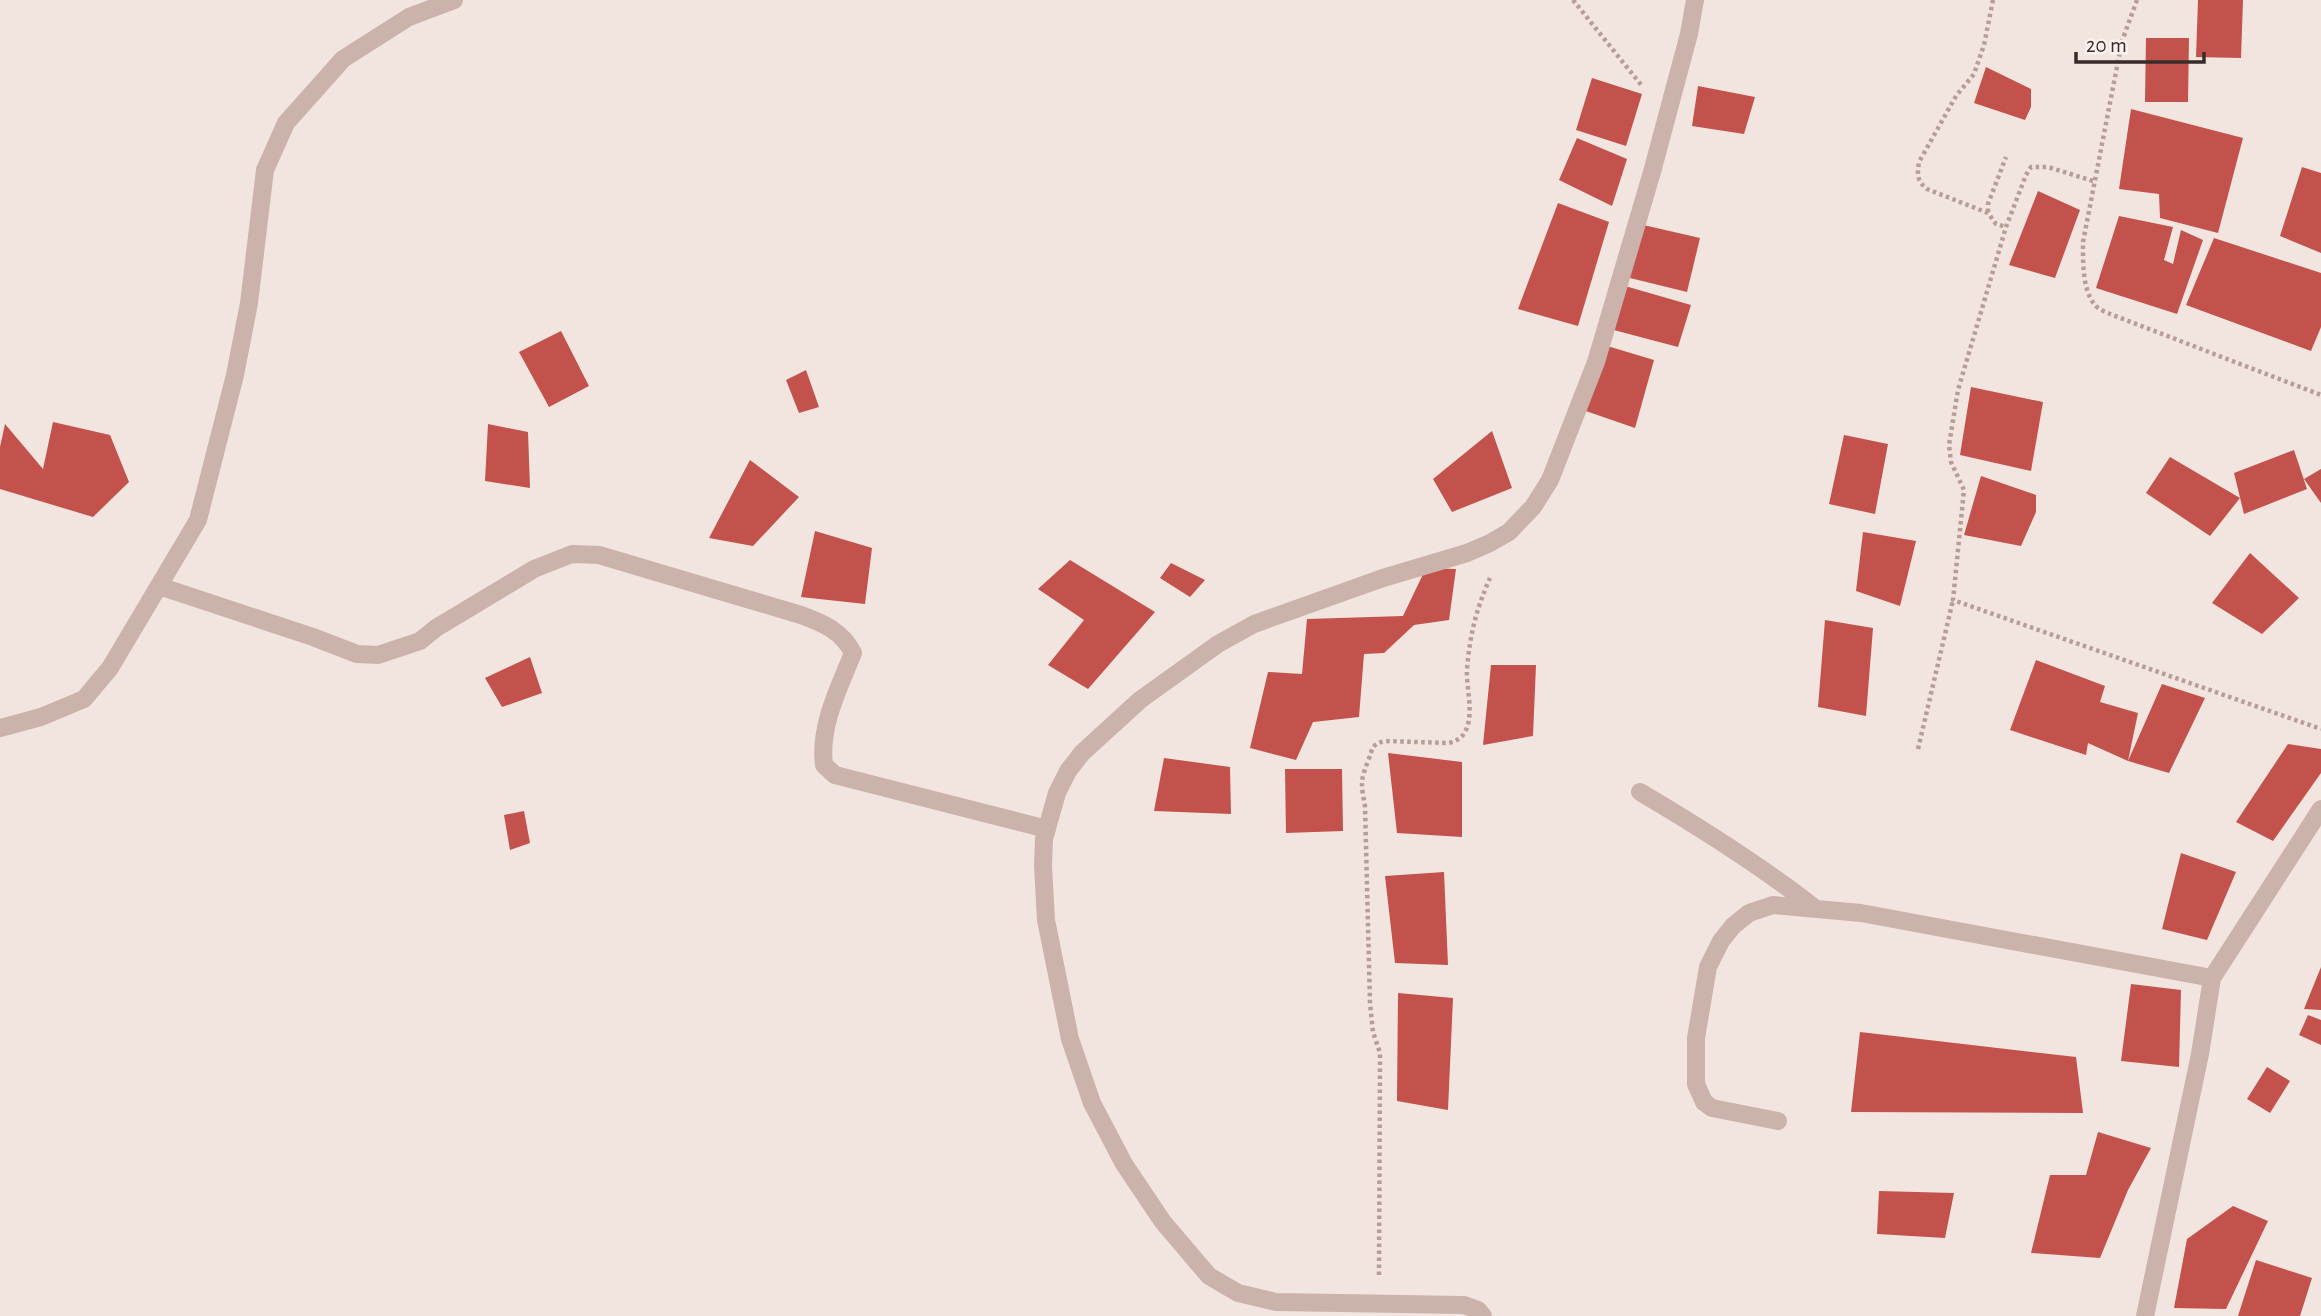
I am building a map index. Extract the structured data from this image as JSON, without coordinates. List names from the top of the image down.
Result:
{
  "scale_bar": "20 m"
}
